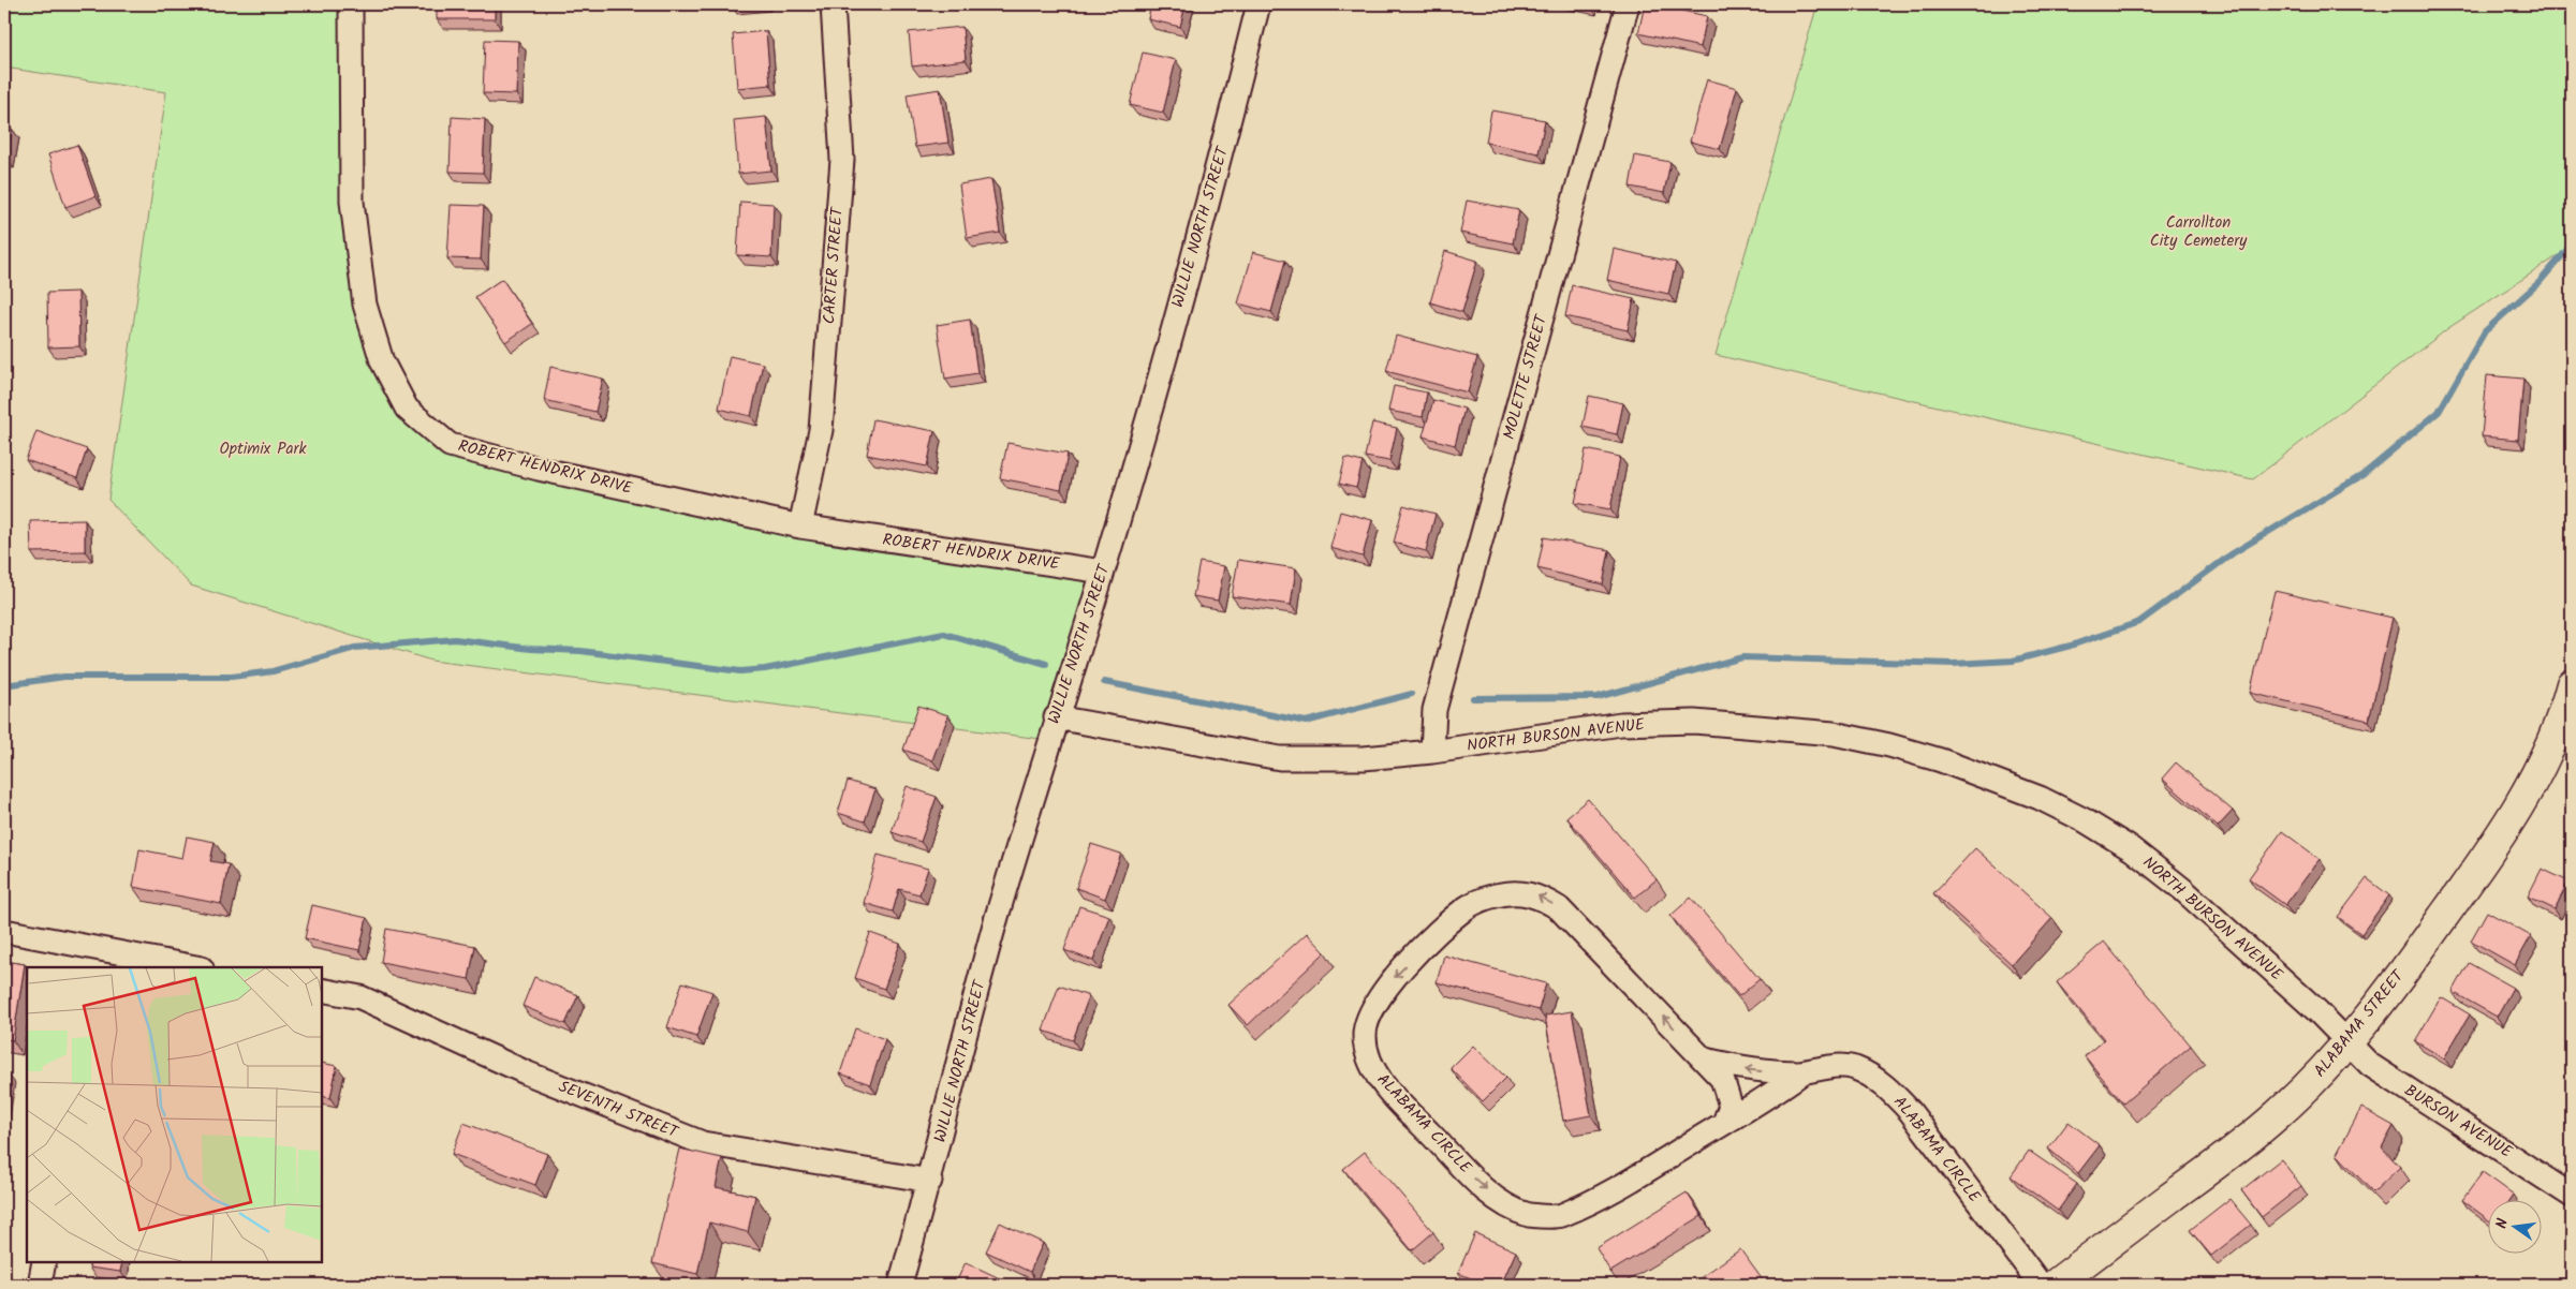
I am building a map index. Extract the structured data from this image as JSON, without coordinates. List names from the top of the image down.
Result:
{
  "streets": {
    "main road": ["ALABAMA STREET"],
    "street": [
      "WILLIE NORTH STREET",
      "CARTER STREET",
      "MOLETTE STREET",
      "ROBERT HENDRIX DRIVE",
      "NORTH BURSON AVENUE",
      "SEVENTH STREET",
      "BURSON AVENUE",
      "ALABAMA CIRCLE"
    ]
  },
  "crossings": [
    ["WILLIE NORTH STREET", "ROBERT HENDRIX DRIVE"],
    ["WILLIE NORTH STREET", "NORTH BURSON AVENUE"],
    ["WILLIE NORTH STREET", "SEVENTH STREET"],
    ["CARTER STREET", "ROBERT HENDRIX DRIVE"],
    ["MOLETTE STREET", "NORTH BURSON AVENUE"],
    ["NORTH BURSON AVENUE", "ALABAMA STREET"],
    ["NORTH BURSON AVENUE", "BURSON AVENUE"],
    ["ALABAMA STREET", "BURSON AVENUE"]
  ],
  "parks": ["Carrollton City Cemetery", "Optimix Park"],
  "north": "left"
}
